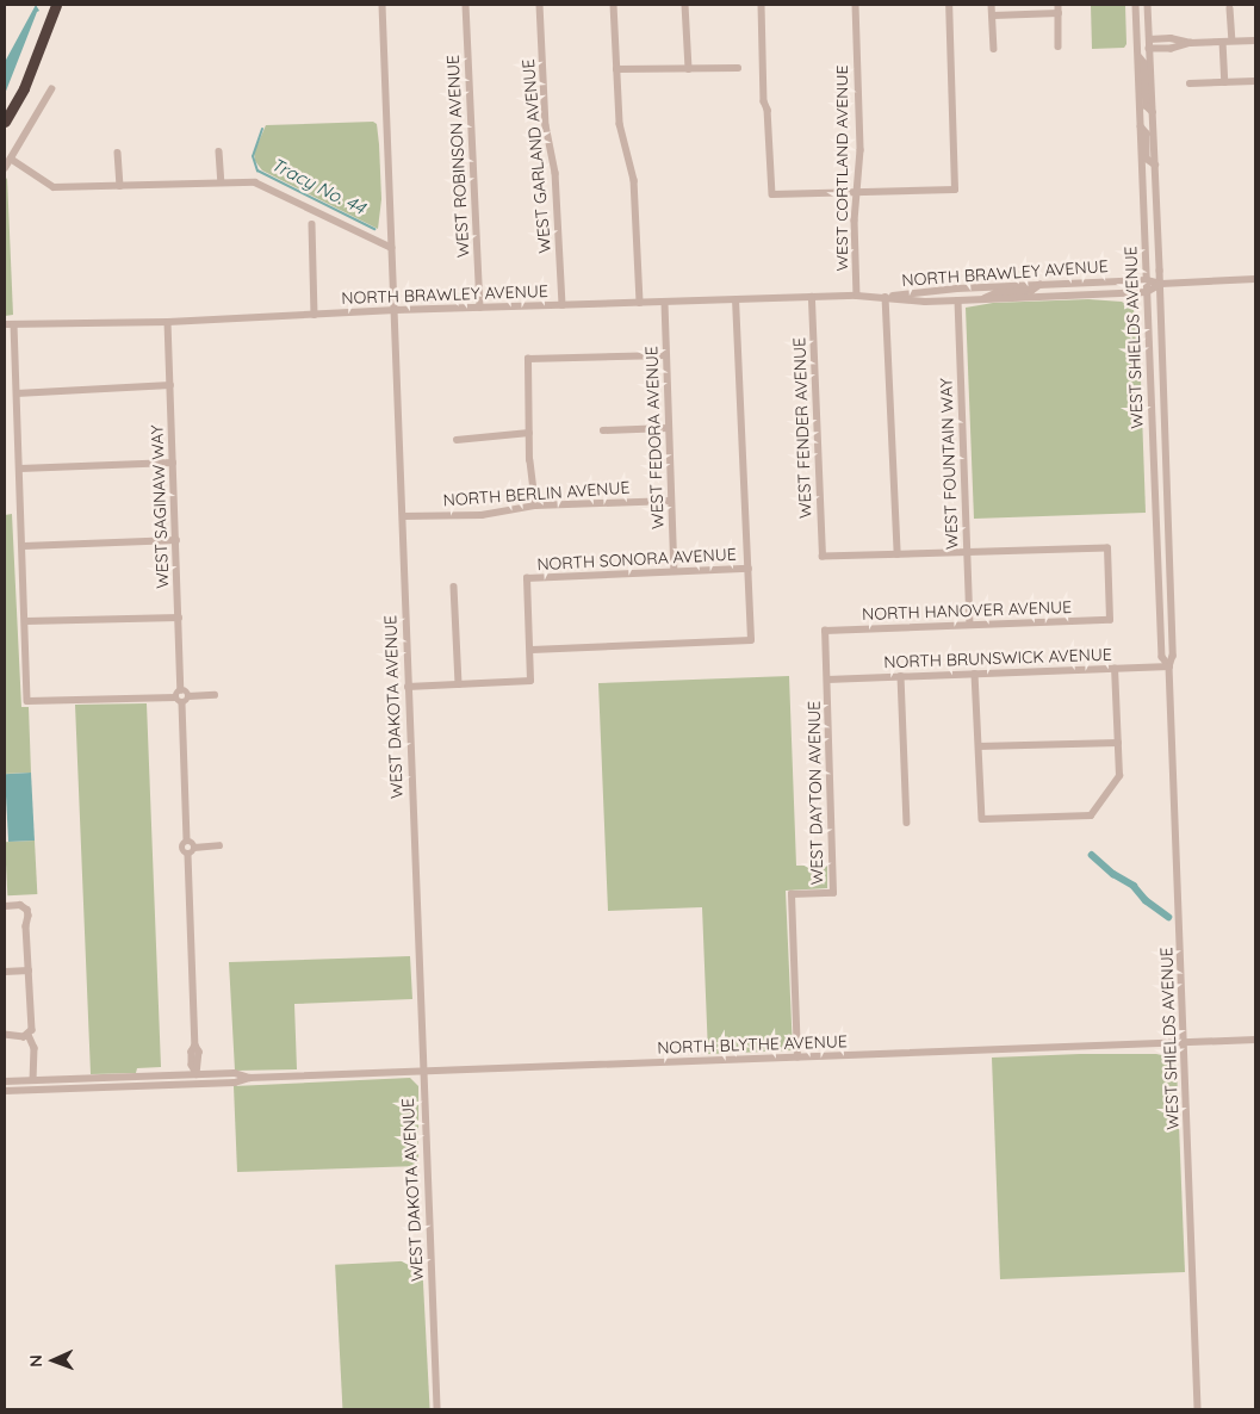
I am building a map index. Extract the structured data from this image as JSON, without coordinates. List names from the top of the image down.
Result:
{
  "streets": {
    "street": [
      "WEST ROBINSON AVENUE",
      "WEST GARLAND AVENUE",
      "WEST CORTLAND AVENUE",
      "NORTH BRAWLEY AVENUE",
      "WEST SHIELDS AVENUE",
      "WEST FENDER AVENUE",
      "WEST FEDORA AVENUE",
      "WEST FOUNTAIN WAY",
      "NORTH BERLIN AVENUE",
      "WEST SAGINAW WAY",
      "NORTH SONORA AVENUE",
      "NORTH HANOVER AVENUE",
      "NORTH BRUNSWICK AVENUE",
      "WEST DAKOTA AVENUE",
      "WEST DAYTON AVENUE",
      "NORTH BLYTHE AVENUE"
    ]
  },
  "crossings": [
    ["WEST ROBINSON AVENUE", "NORTH BRAWLEY AVENUE"],
    ["WEST GARLAND AVENUE", "NORTH BRAWLEY AVENUE"],
    ["WEST CORTLAND AVENUE", "NORTH BRAWLEY AVENUE"],
    ["NORTH BRAWLEY AVENUE", "WEST SHIELDS AVENUE"],
    ["NORTH BRAWLEY AVENUE", "WEST FENDER AVENUE"],
    ["NORTH BRAWLEY AVENUE", "WEST FEDORA AVENUE"],
    ["NORTH BRAWLEY AVENUE", "WEST FOUNTAIN WAY"],
    ["NORTH BRAWLEY AVENUE", "WEST SAGINAW WAY"],
    ["NORTH BRAWLEY AVENUE", "WEST DAKOTA AVENUE"],
    ["WEST SHIELDS AVENUE", "NORTH BRUNSWICK AVENUE"],
    ["WEST SHIELDS AVENUE", "NORTH BLYTHE AVENUE"],
    ["WEST FEDORA AVENUE", "NORTH BERLIN AVENUE"],
    ["WEST FEDORA AVENUE", "NORTH SONORA AVENUE"],
    ["WEST FOUNTAIN WAY", "NORTH HANOVER AVENUE"],
    ["NORTH BERLIN AVENUE", "WEST DAKOTA AVENUE"],
    ["NORTH HANOVER AVENUE", "WEST DAYTON AVENUE"],
    ["NORTH BRUNSWICK AVENUE", "WEST DAYTON AVENUE"],
    ["WEST DAKOTA AVENUE", "NORTH BLYTHE AVENUE"],
    ["WEST DAYTON AVENUE", "NORTH BLYTHE AVENUE"]
  ],
  "water": ["Tracy No. 44"],
  "north": "left"
}
